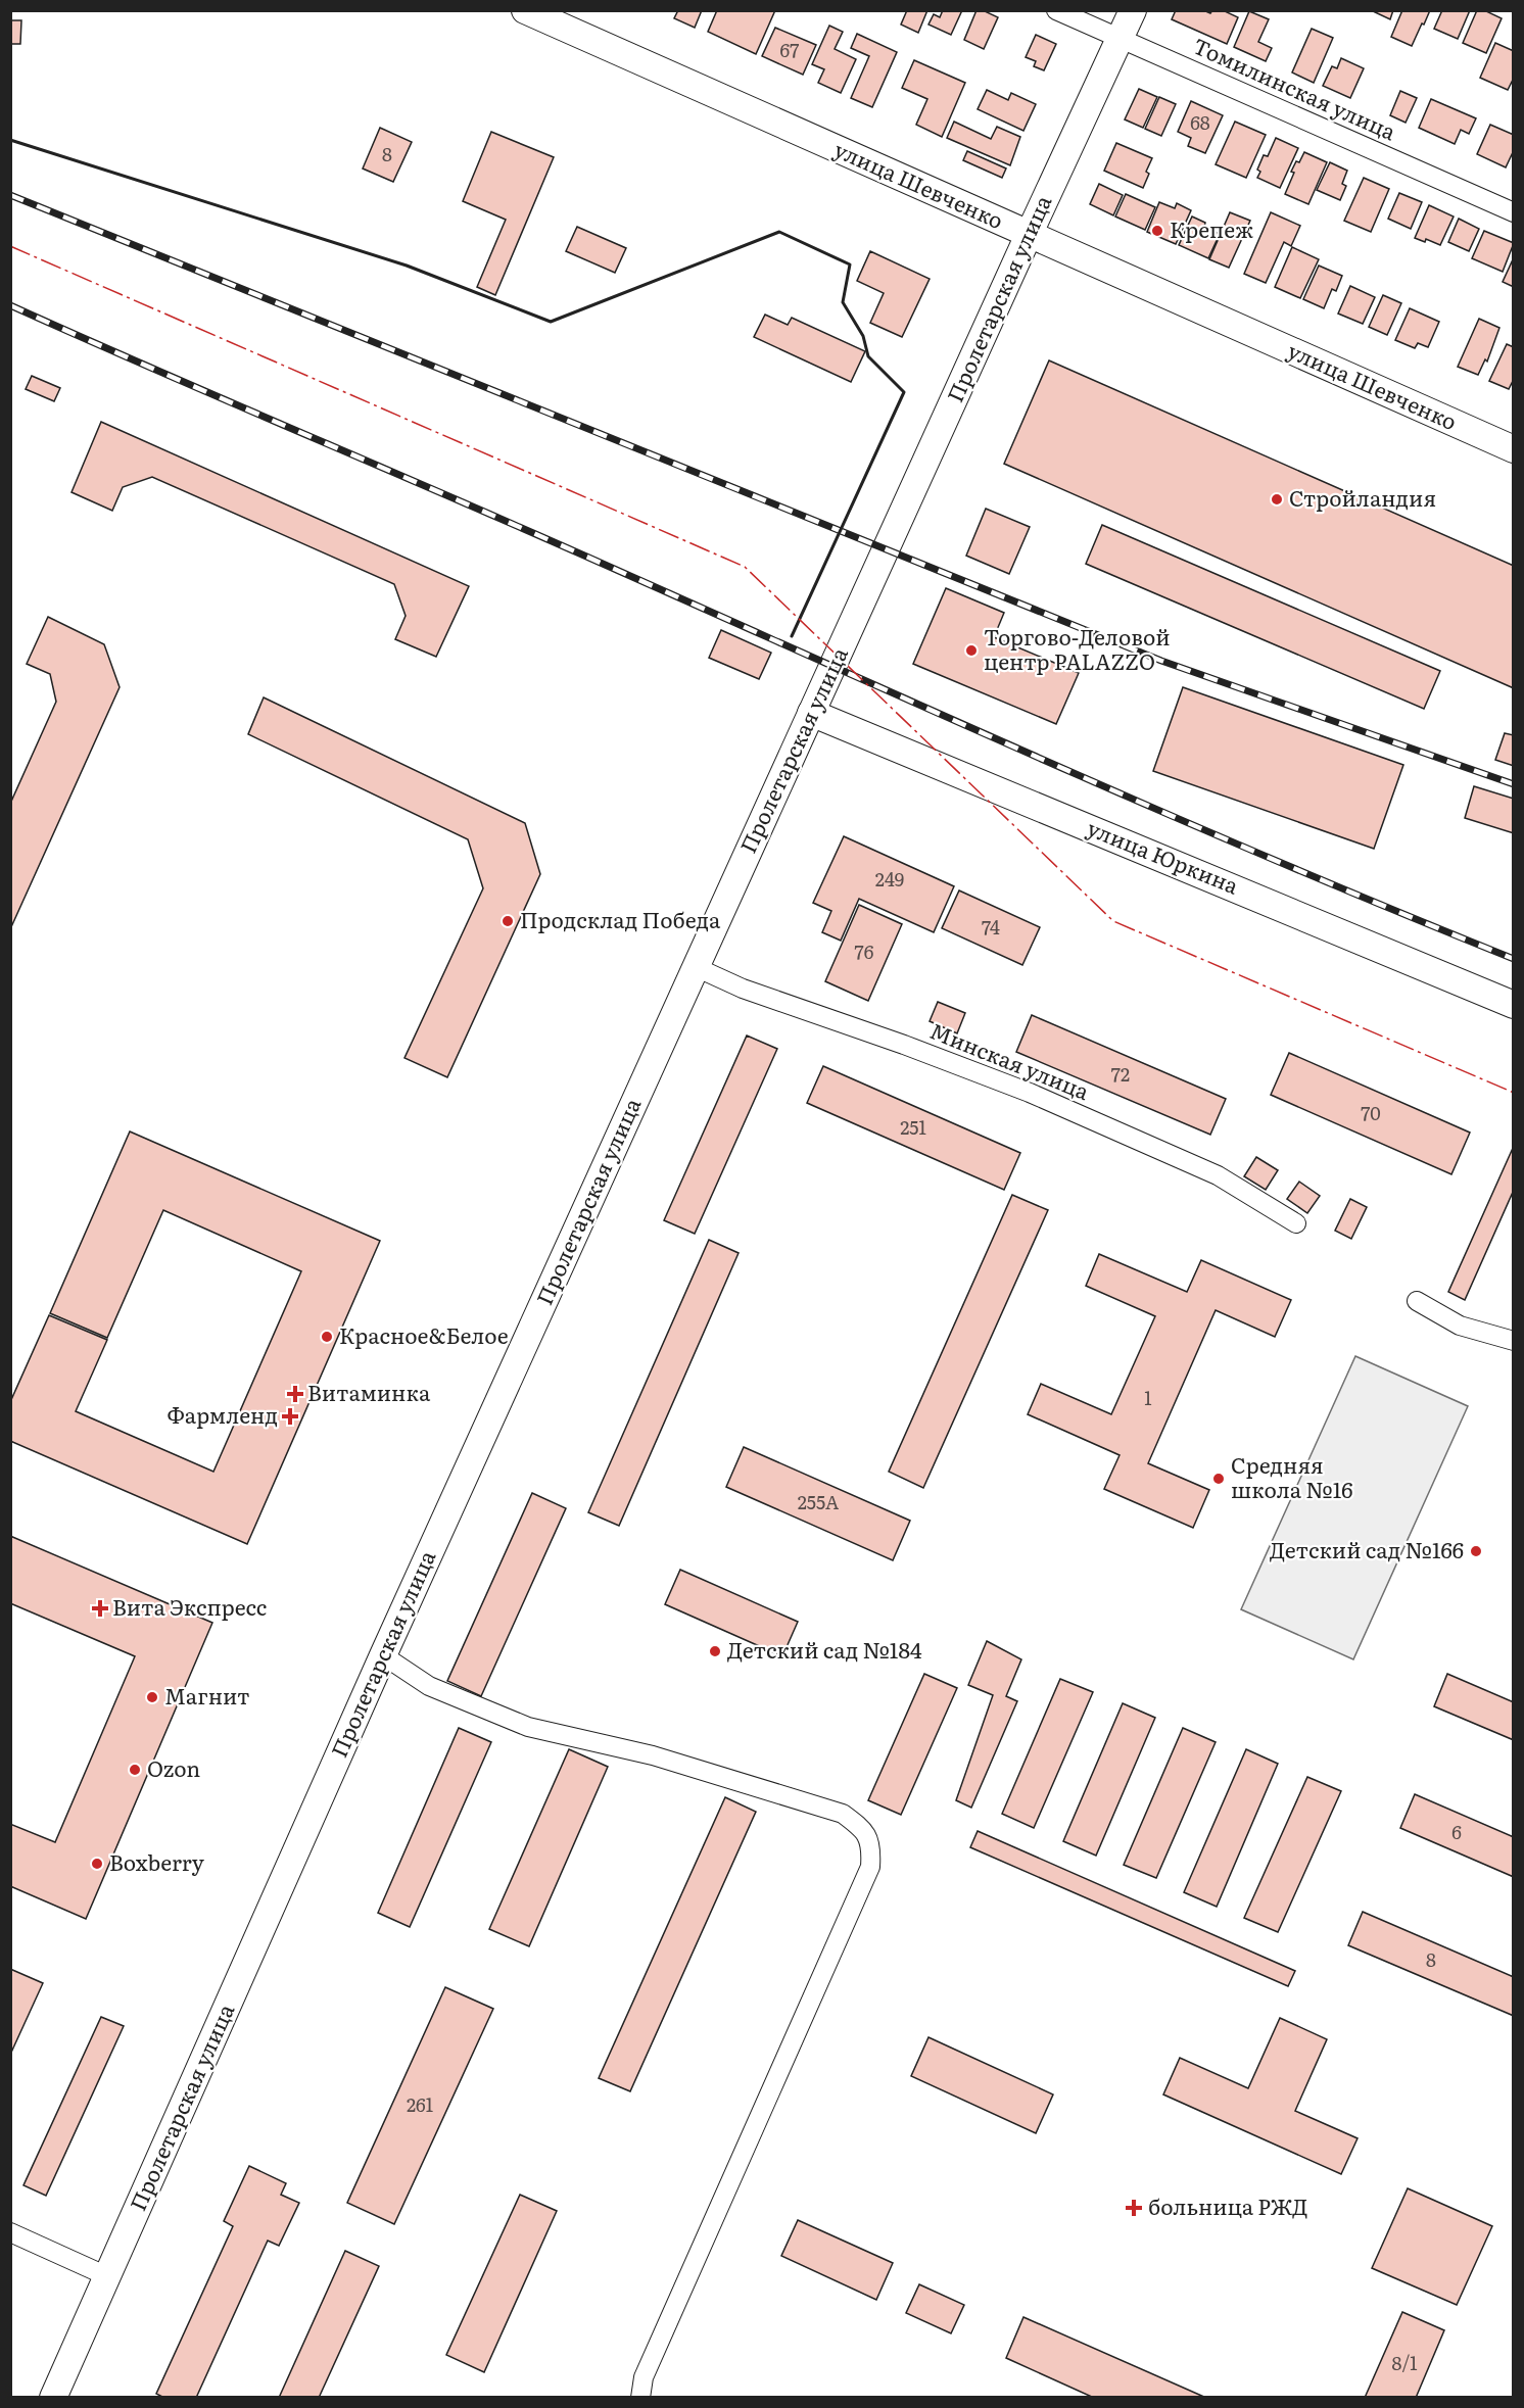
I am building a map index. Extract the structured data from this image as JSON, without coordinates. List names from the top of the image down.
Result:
{
  "streets": {
    "main road": ["улица Шевченко", "Пролетарская улица", "улица Юркина"],
    "street": ["Томилинская улица", "Минская улица"]
  },
  "crossings": [
    ["Томилинская улица", "Пролетарская улица"],
    ["улица Шевченко", "Пролетарская улица"],
    ["Пролетарская улица", "улица Юркина"],
    ["Пролетарская улица", "Минская улица"]
  ],
  "places": {
    "other": [
      "Крепеж",
      "Стройландия",
      "Торгово-Деловой центр PALAZZO",
      "Продсклад Победа",
      "Красное&Белое",
      "Средняя школа №16",
      "Детский сад №166",
      "Детский сад №184",
      "Магнит",
      "Ozon",
      "Boxberry"
    ],
    "health": [
      "Витаминка",
      "Фармленд",
      "Вита Экспресс",
      "больница РЖД"
    ]
  },
  "house_numbers": [
    "67",
    "68",
    "8",
    "249",
    "74",
    "76",
    "72",
    "70",
    "251",
    "1",
    "255А",
    "6",
    "8",
    "261",
    "8/1"
  ]
}
